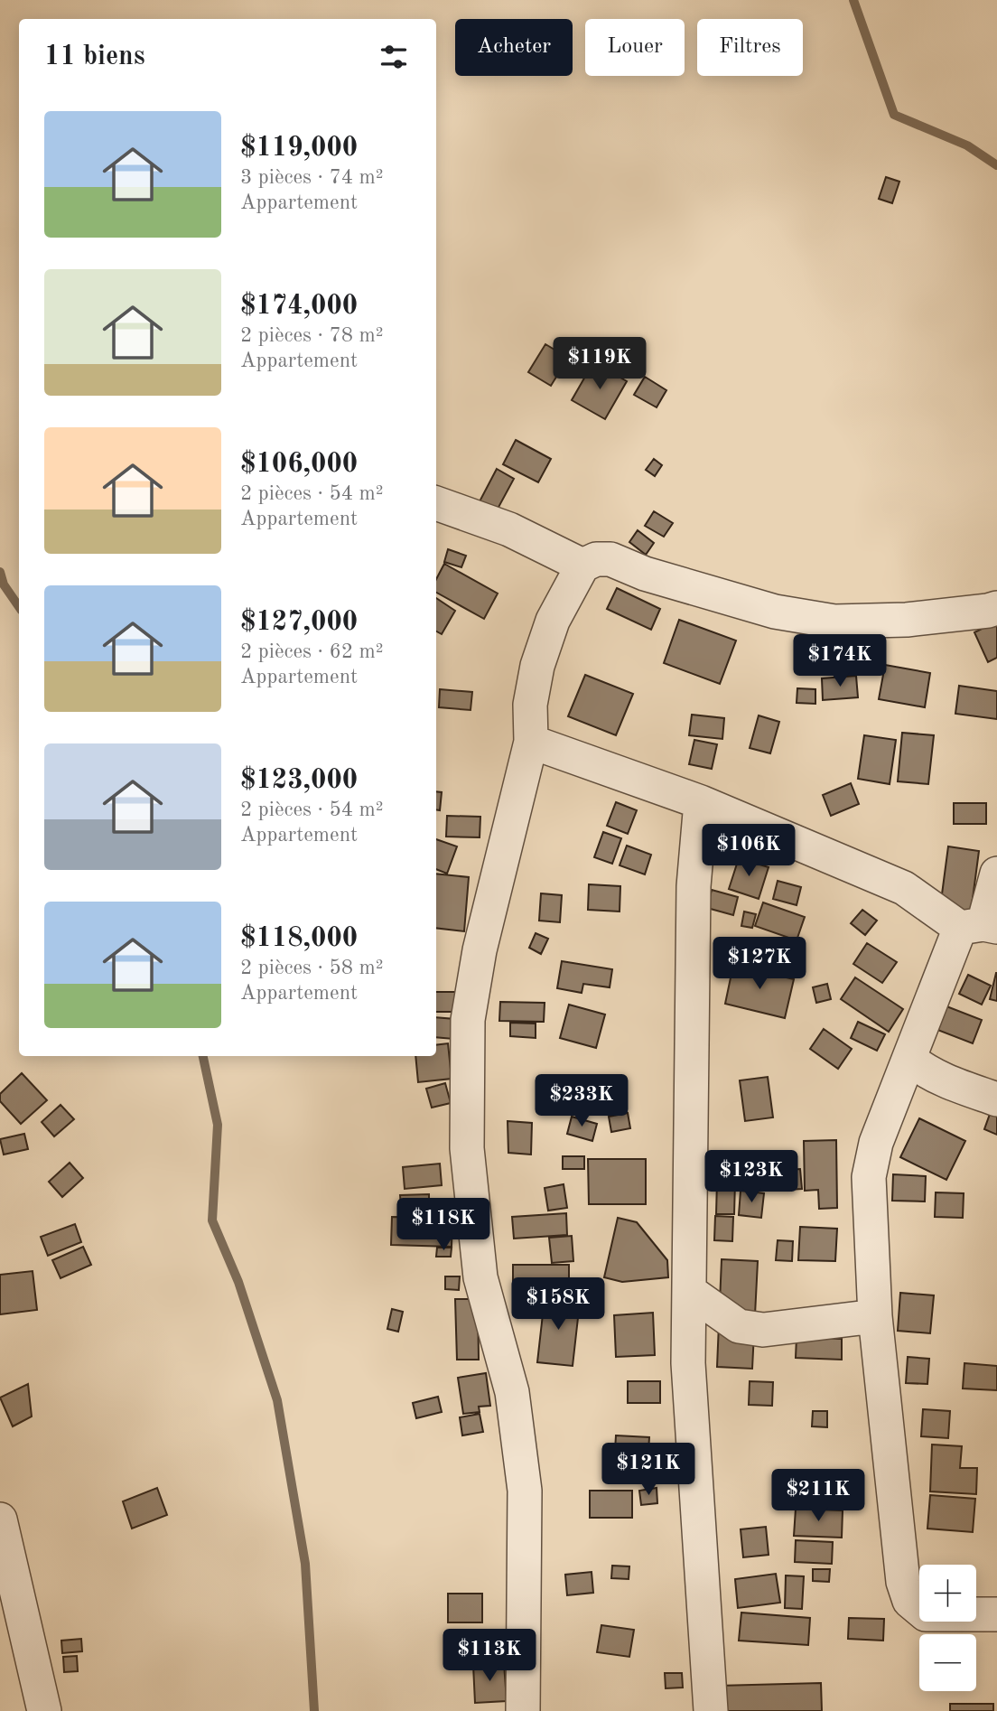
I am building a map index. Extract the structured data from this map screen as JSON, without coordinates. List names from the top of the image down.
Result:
{
  "page": {
    "chip": ["Acheter", "Louer", "Filtres"],
    "heading": "11 biens",
    "list": [
      {
        "name": "$119,000",
        "note": "3 pièces · 74 m² · Appartement"
      },
      {
        "name": "$174,000",
        "note": "2 pièces · 78 m² · Appartement"
      },
      {
        "name": "$106,000",
        "note": "2 pièces · 54 m² · Appartement"
      },
      {
        "name": "$127,000",
        "note": "2 pièces · 62 m² · Appartement"
      },
      {
        "name": "$123,000",
        "note": "2 pièces · 54 m² · Appartement"
      },
      {
        "name": "$118,000",
        "note": "2 pièces · 58 m² · Appartement"
      }
    ],
    "price": [
      "$119K",
      "$174K",
      "$106K",
      "$127K",
      "$233K",
      "$123K",
      "$118K",
      "$158K",
      "$121K",
      "$211K",
      "$113K"
    ],
    "map_buttons": ["+", "−"]
  }
}
